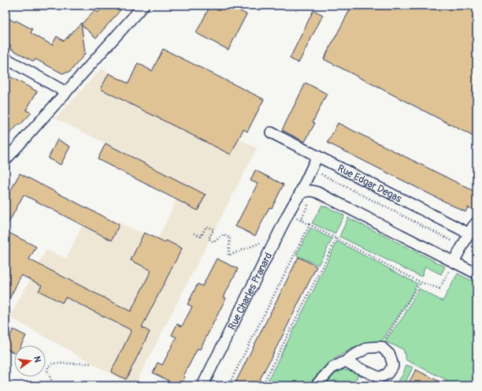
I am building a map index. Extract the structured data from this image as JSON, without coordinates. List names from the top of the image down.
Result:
{
  "streets": {
    "street": ["Rue Edgar Degas", "Rue Charles Pranard"]
  },
  "crossings": [
    ["Rue Edgar Degas", "Rue Charles Pranard"]
  ],
  "north": "right"
}
